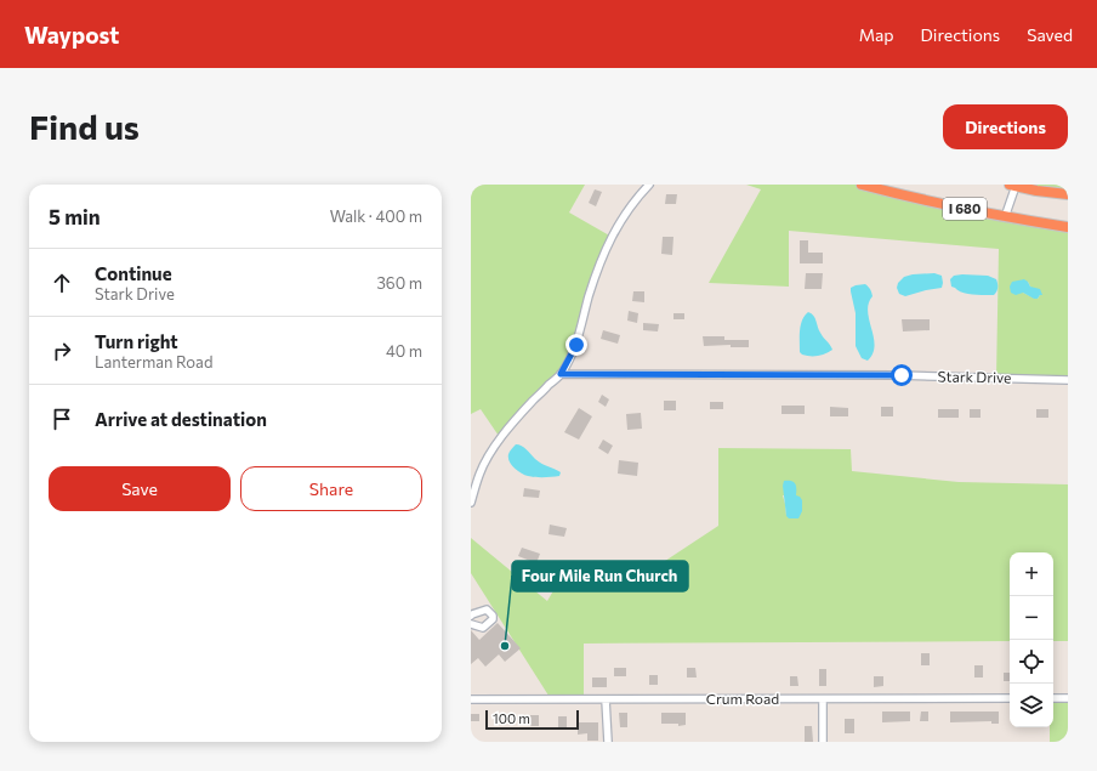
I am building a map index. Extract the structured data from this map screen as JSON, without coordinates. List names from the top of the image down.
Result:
{
  "streets": {
    "highway": ["I 680"],
    "street": ["Stark Drive", "Crum Road"]
  },
  "places": ["Four Mile Run Church"],
  "scale_bar": "100 m",
  "page": {
    "header": "Waypost",
    "nav": ["Map", "Directions", "Saved"],
    "buttons": [
      "Directions",
      ["Save", "Share"]
    ],
    "title": "Find us",
    "heading": ["5 min", "Walk · 400 m"],
    "list": [
      ["Continue", "Stark Drive", "360 m"],
      ["Turn right", "Lanterman Road", "40 m"],
      "Arrive at destination"
    ],
    "map_buttons": ["+", "−"],
    "scale": "100 m"
  }
}
